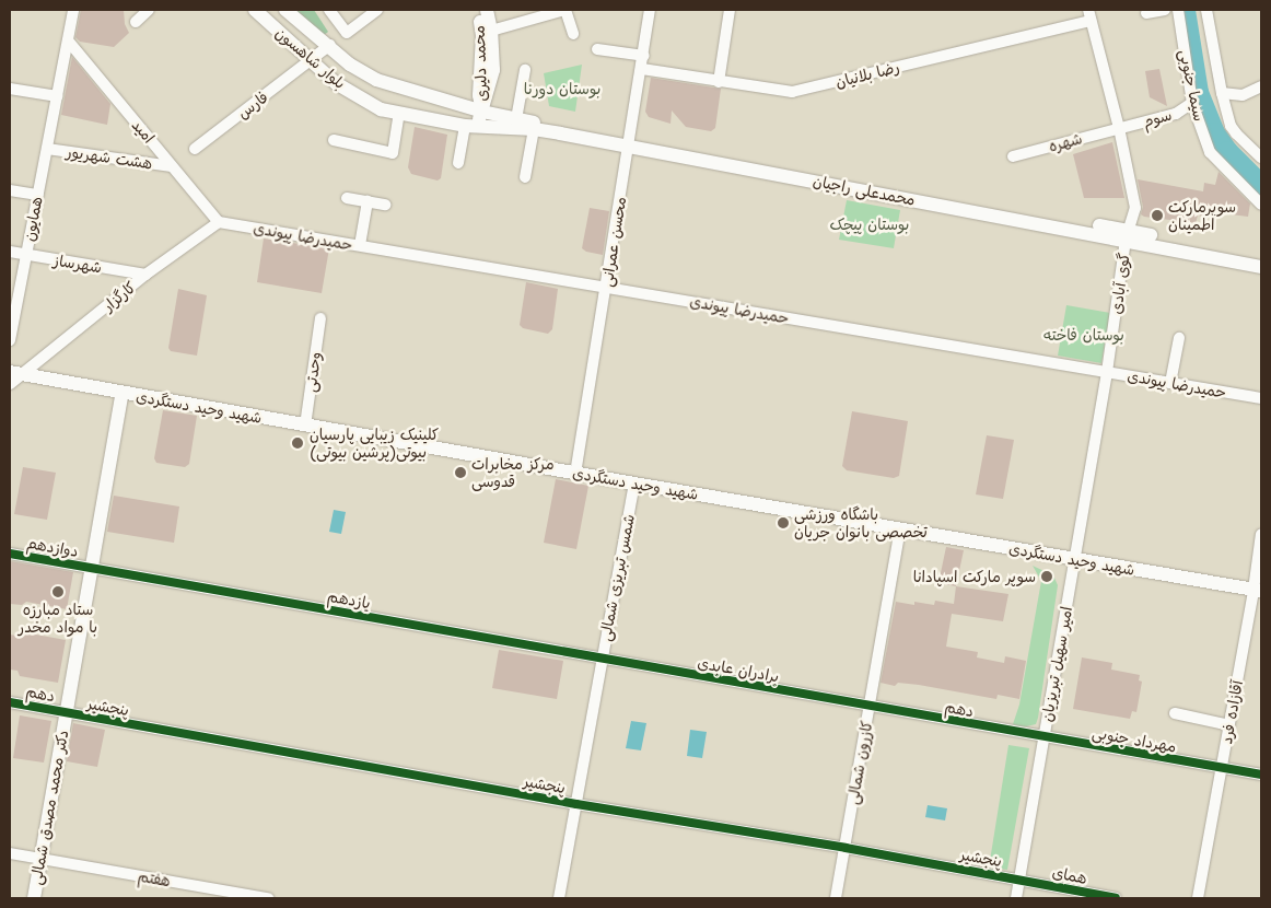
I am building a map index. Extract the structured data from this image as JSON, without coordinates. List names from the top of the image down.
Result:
{
  "streets": {
    "main road": [
      "بلوار شاهسون",
      "محمد دلیری",
      "محمدعلی راجیان",
      "شهید وحید دستگردی",
      "دکتر محمد مصدق شمالی"
    ],
    "street": [
      "رضا بلانیان",
      "سیما جنوبی",
      "فارس",
      "سوم",
      "امید",
      "شهره",
      "هشت شهریور",
      "همایون",
      "حمیدرضا پیوندی",
      "محسن عمرانی",
      "شهرساز",
      "گوی آبادی",
      "کارگزار",
      "وحدتی",
      "دوازدهم",
      "شمس تبریزی شمالی",
      "یازدهم",
      "امیر سهیل تبریزیان",
      "برادران عابدی",
      "دهم",
      "پنجشیر",
      "آقازاده فرد",
      "مهرداد جنوبی",
      "کازرون شمالی",
      "همای",
      "هفتم"
    ]
  },
  "crossings": [
    ["بلوار شاهسون", "محمد دلیری"],
    ["بلوار شاهسون", "فارس"],
    ["بلوار شاهسون", "محمدعلی راجیان"],
    ["محمد دلیری", "محمدعلی راجیان"],
    ["رضا بلانیان", "محسن عمرانی"],
    ["رضا بلانیان", "گوی آبادی"],
    ["سیما جنوبی", "سوم"],
    ["سوم", "شهره"],
    ["سوم", "گوی آبادی"],
    ["امید", "هشت شهریور"],
    ["امید", "همایون"],
    ["امید", "حمیدرضا پیوندی"],
    ["امید", "کارگزار"],
    ["شهره", "گوی آبادی"],
    ["هشت شهریور", "همایون"],
    ["محمدعلی راجیان", "محسن عمرانی"],
    ["محمدعلی راجیان", "گوی آبادی"],
    ["همایون", "شهرساز"],
    ["حمیدرضا پیوندی", "محسن عمرانی"],
    ["حمیدرضا پیوندی", "گوی آبادی"],
    ["حمیدرضا پیوندی", "کارگزار"],
    ["محسن عمرانی", "شهید وحید دستگردی"],
    ["شهرساز", "کارگزار"],
    ["گوی آبادی", "شهید وحید دستگردی"],
    ["گوی آبادی", "امیر سهیل تبریزیان"],
    ["کارگزار", "شهید وحید دستگردی"],
    ["وحدتی", "شهید وحید دستگردی"],
    ["شهید وحید دستگردی", "شمس تبریزی شمالی"],
    ["شهید وحید دستگردی", "امیر سهیل تبریزیان"],
    ["شهید وحید دستگردی", "آقازاده فرد"],
    ["شهید وحید دستگردی", "کازرون شمالی"],
    ["شهید وحید دستگردی", "دکتر محمد مصدق شمالی"],
    ["دوازدهم", "یازدهم"],
    ["دوازدهم", "دکتر محمد مصدق شمالی"],
    ["شمس تبریزی شمالی", "یازدهم"],
    ["شمس تبریزی شمالی", "برادران عابدی"],
    ["شمس تبریزی شمالی", "پنجشیر"],
    ["یازدهم", "برادران عابدی"],
    ["یازدهم", "دکتر محمد مصدق شمالی"],
    ["امیر سهیل تبریزیان", "دهم"],
    ["امیر سهیل تبریزیان", "پنجشیر"],
    ["امیر سهیل تبریزیان", "مهرداد جنوبی"],
    ["امیر سهیل تبریزیان", "همای"],
    ["برادران عابدی", "دهم"],
    ["برادران عابدی", "کازرون شمالی"],
    ["دهم", "پنجشیر"],
    ["دهم", "مهرداد جنوبی"],
    ["دهم", "کازرون شمالی"],
    ["دهم", "دکتر محمد مصدق شمالی"],
    ["پنجشیر", "کازرون شمالی"],
    ["پنجشیر", "دکتر محمد مصدق شمالی"],
    ["پنجشیر", "همای"],
    ["آقازاده فرد", "مهرداد جنوبی"],
    ["دکتر محمد مصدق شمالی", "هفتم"]
  ],
  "parks": ["بوستان دورنا", "بوستان پیچک", "بوستان فاخته"],
  "places": [
    "سوپرمارکت اطمینان",
    "کلینیک زیبایی پارسیان بیوتی(پرشین بیوتی)",
    "مرکز مخابرات قدوسی",
    "باشگاه ورزشی تخصصی بانوان جریان",
    "سوپر مارکت اسپادانا",
    "ستاد مبارزه با مواد مخدر"
  ]
}
